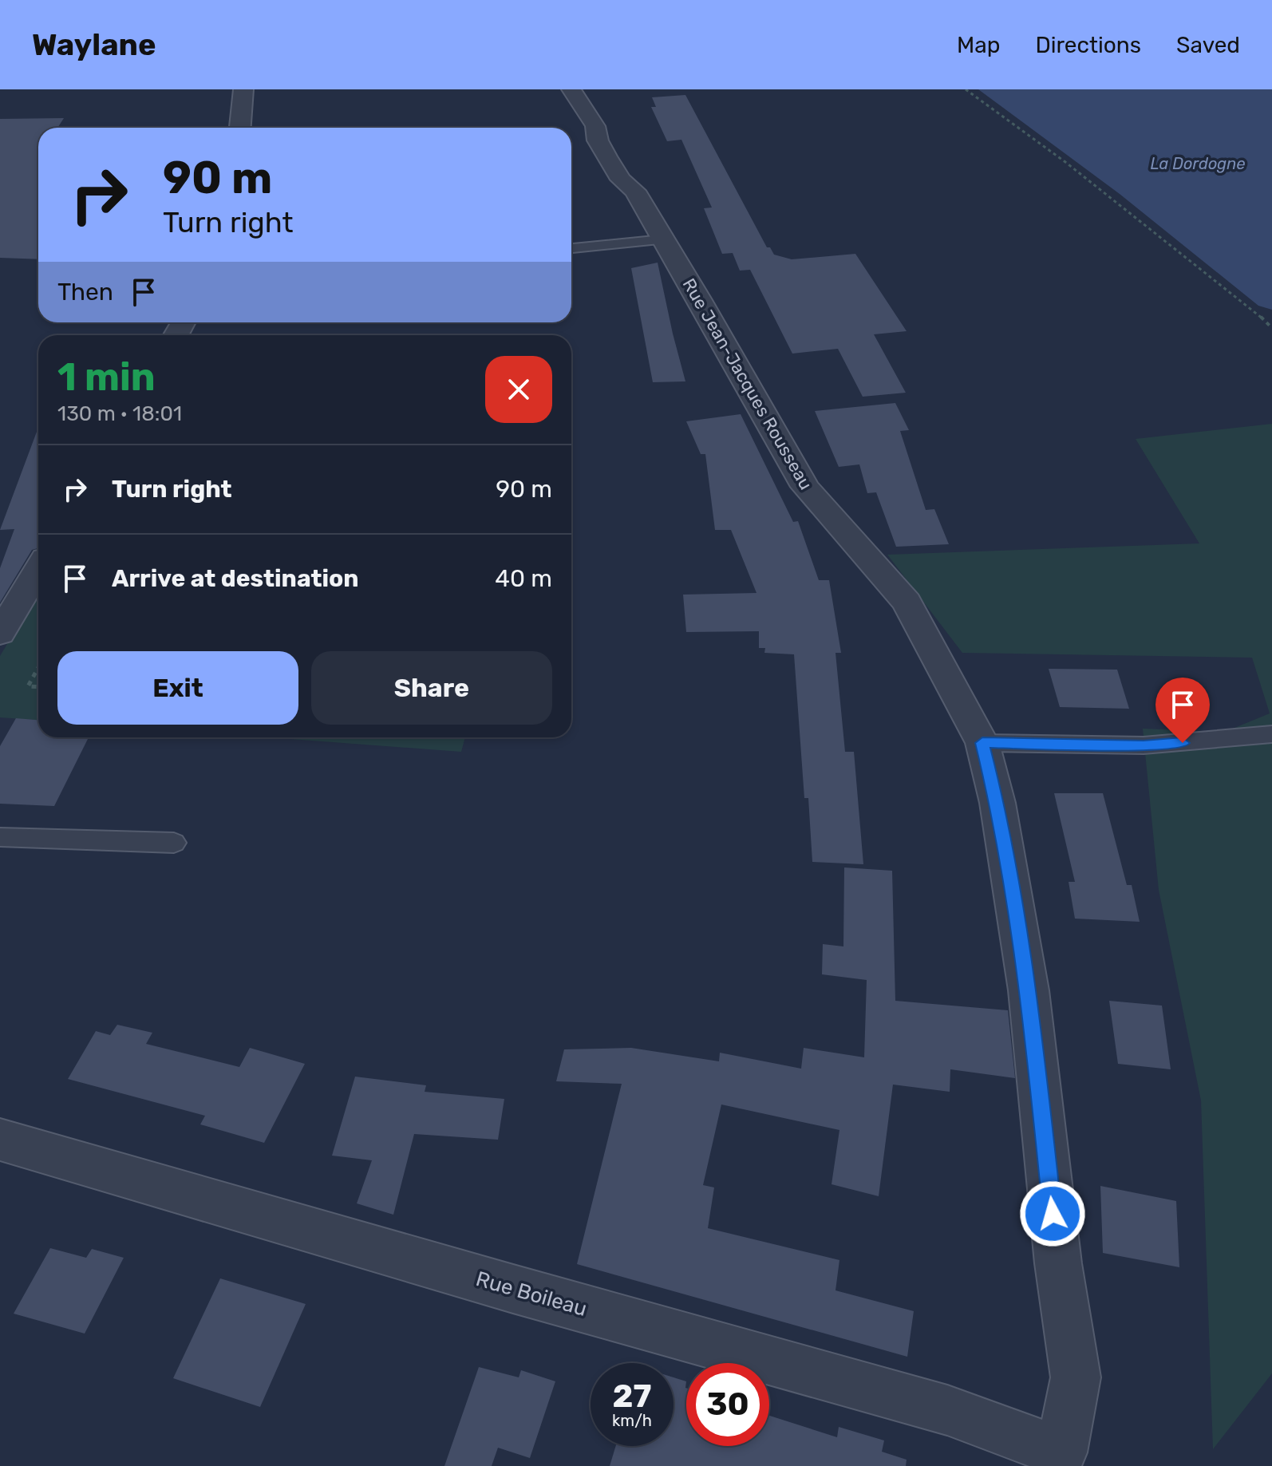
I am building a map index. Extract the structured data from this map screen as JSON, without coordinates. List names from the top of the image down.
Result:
{
  "streets": {
    "street": ["Rue Jean-Jacques Rousseau", "Rue Boileau"]
  },
  "crossings": [
    ["Rue Jean-Jacques Rousseau", "Rue Boileau"]
  ],
  "water": ["La Dordogne"],
  "page": {
    "header": "Waylane",
    "nav": ["Map", "Directions", "Saved"],
    "turn": ["90 m", "Turn right"],
    "then": "Then",
    "heading": ["1 min", "130 m · 18:01"],
    "list": [
      {
        "name": "Turn right",
        "value": "90 m"
      },
      {
        "name": "Arrive at destination",
        "value": "40 m"
      }
    ],
    "buttons": ["Exit", "Share"],
    "speed": "27 km/h",
    "limit": "30"
  }
}
